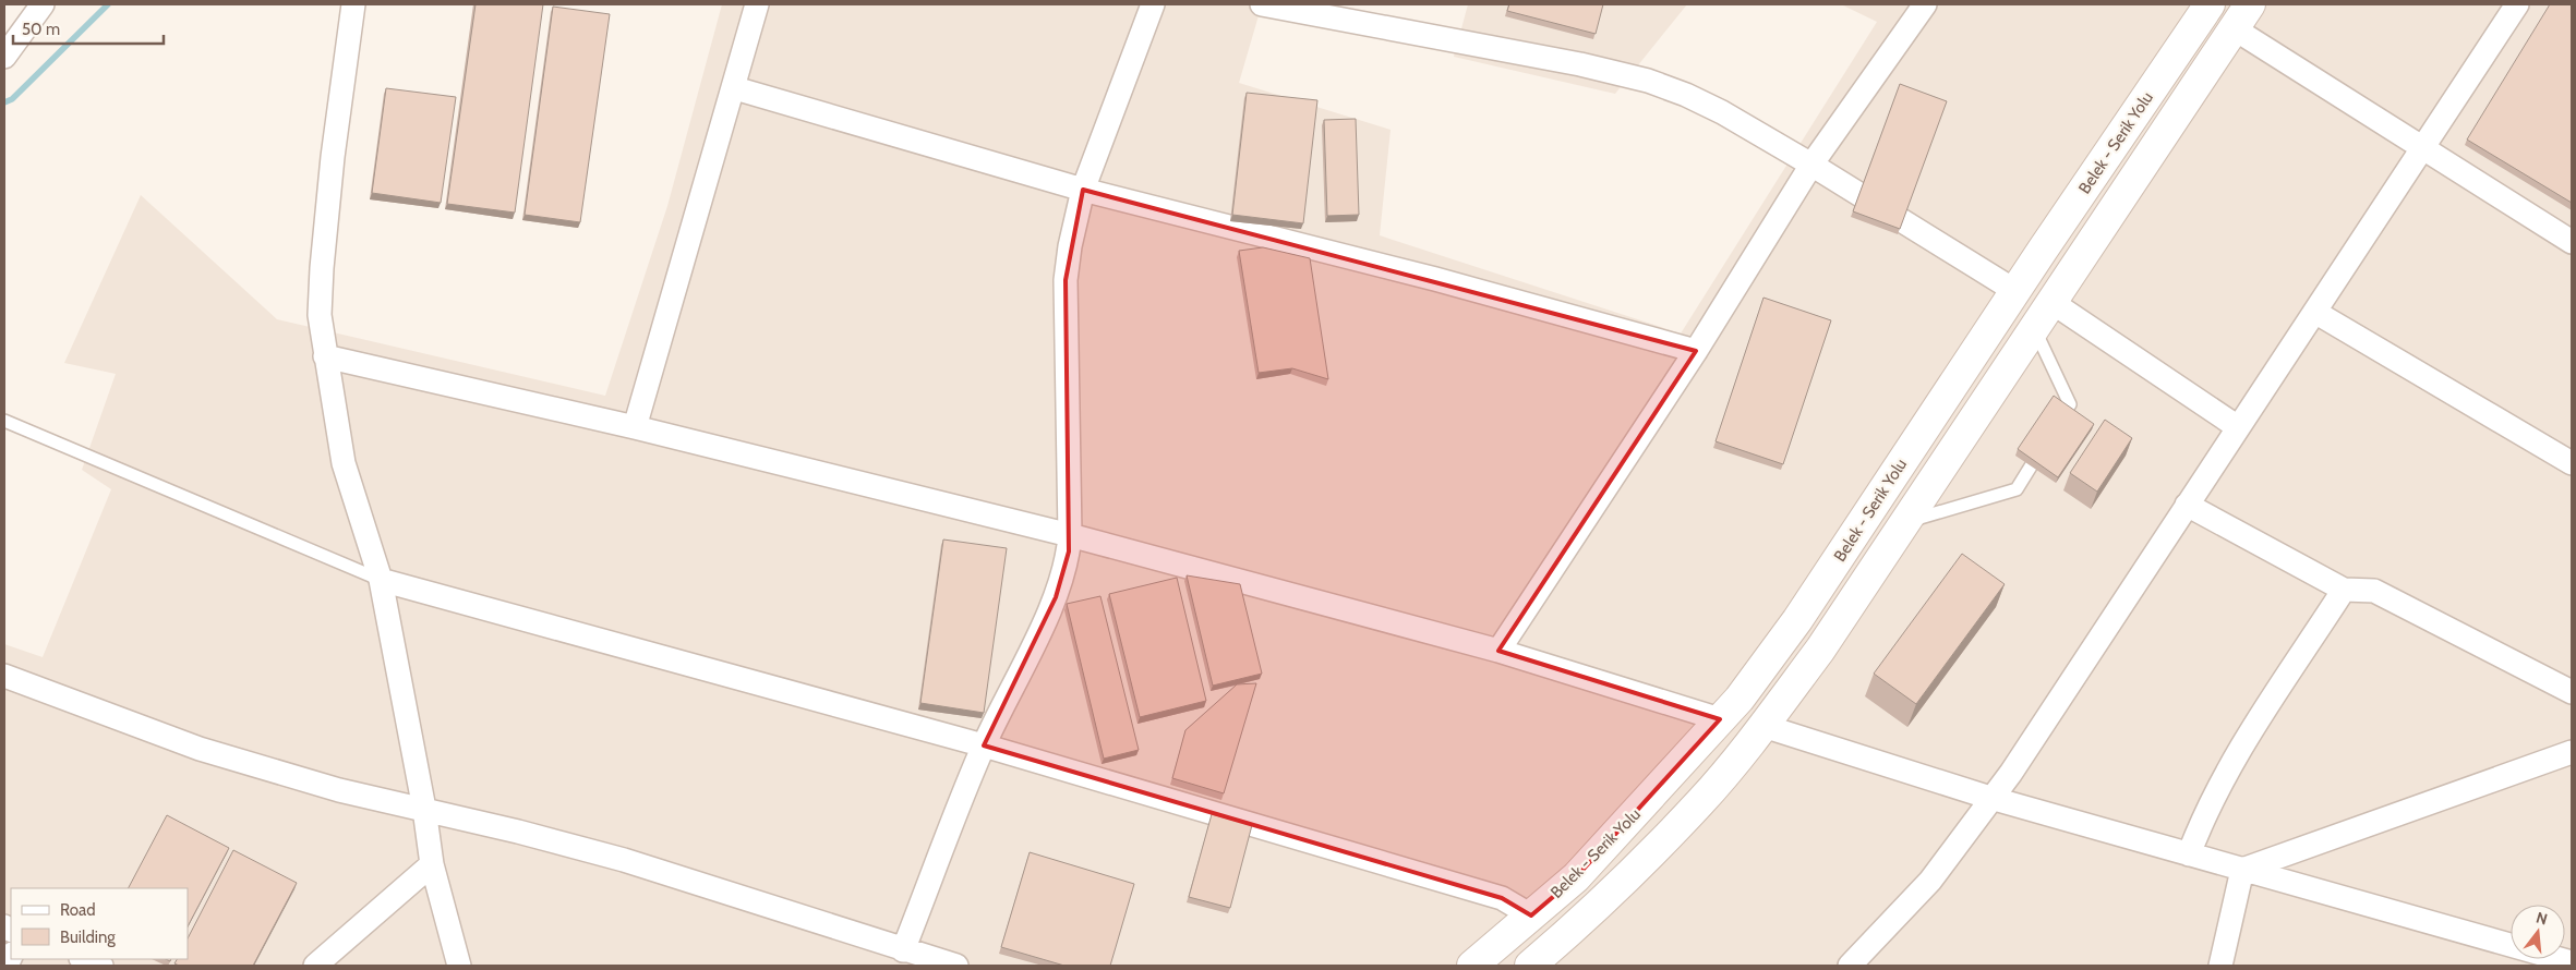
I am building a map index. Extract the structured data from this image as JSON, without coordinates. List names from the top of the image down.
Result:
{
  "streets": {
    "main road": ["Belek - Serik Yolu"]
  },
  "legend": ["Road", "Building"],
  "scale_bar": "50 m",
  "north": "top"
}
